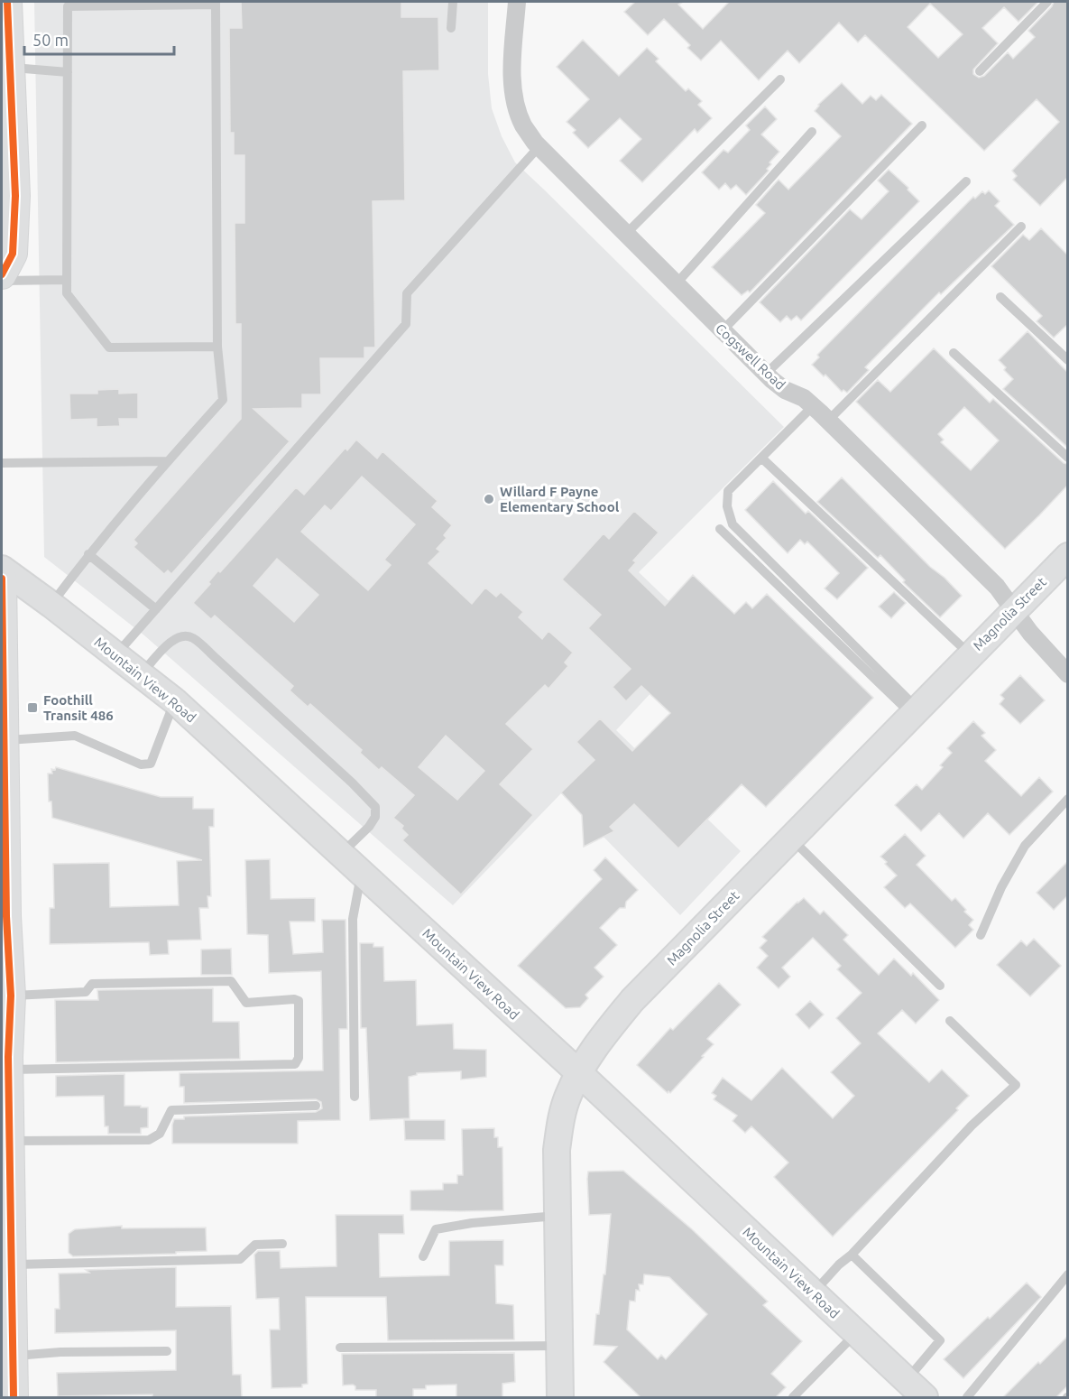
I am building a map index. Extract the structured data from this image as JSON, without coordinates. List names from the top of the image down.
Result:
{
  "streets": {
    "street": ["Cogswell Road", "Magnolia Street", "Mountain View Road"]
  },
  "crossings": [
    ["Cogswell Road", "Magnolia Street"],
    ["Magnolia Street", "Mountain View Road"]
  ],
  "places": {
    "other": ["Willard F Payne Elementary School"],
    "transit": ["Foothill Transit 486"]
  },
  "lines": ["transit line 486"],
  "scale_bar": "50 m"
}
